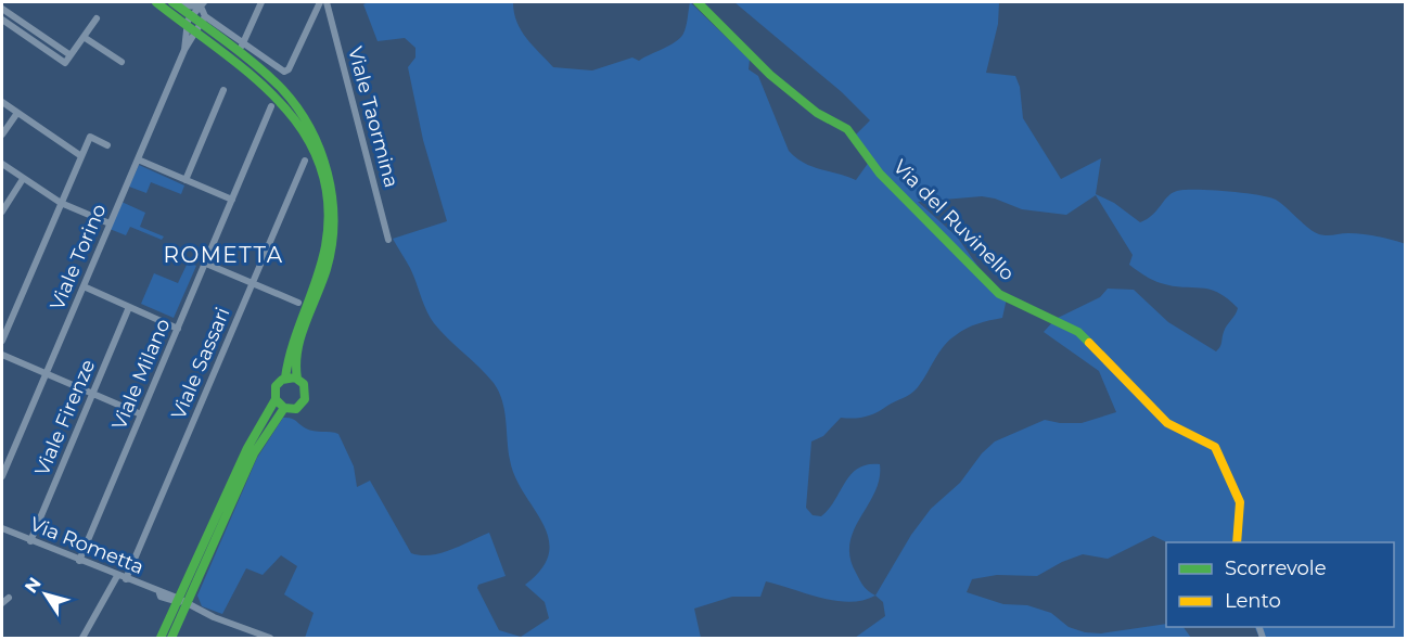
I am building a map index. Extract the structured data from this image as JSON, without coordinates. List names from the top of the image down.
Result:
{
  "streets": {
    "main road": ["Via del Ruvinello"],
    "street": [
      "Viale Taormina",
      "Viale Torino",
      "Viale Sassari",
      "Viale Milano",
      "Viale Firenze",
      "Via Rometta"
    ]
  },
  "crossings": [
    ["Viale Sassari", "Via Rometta"],
    ["Viale Milano", "Via Rometta"],
    ["Viale Firenze", "Via Rometta"]
  ],
  "districts": ["ROMETTA"],
  "legend": ["Scorrevole", "Lento"],
  "north": "top left"
}
